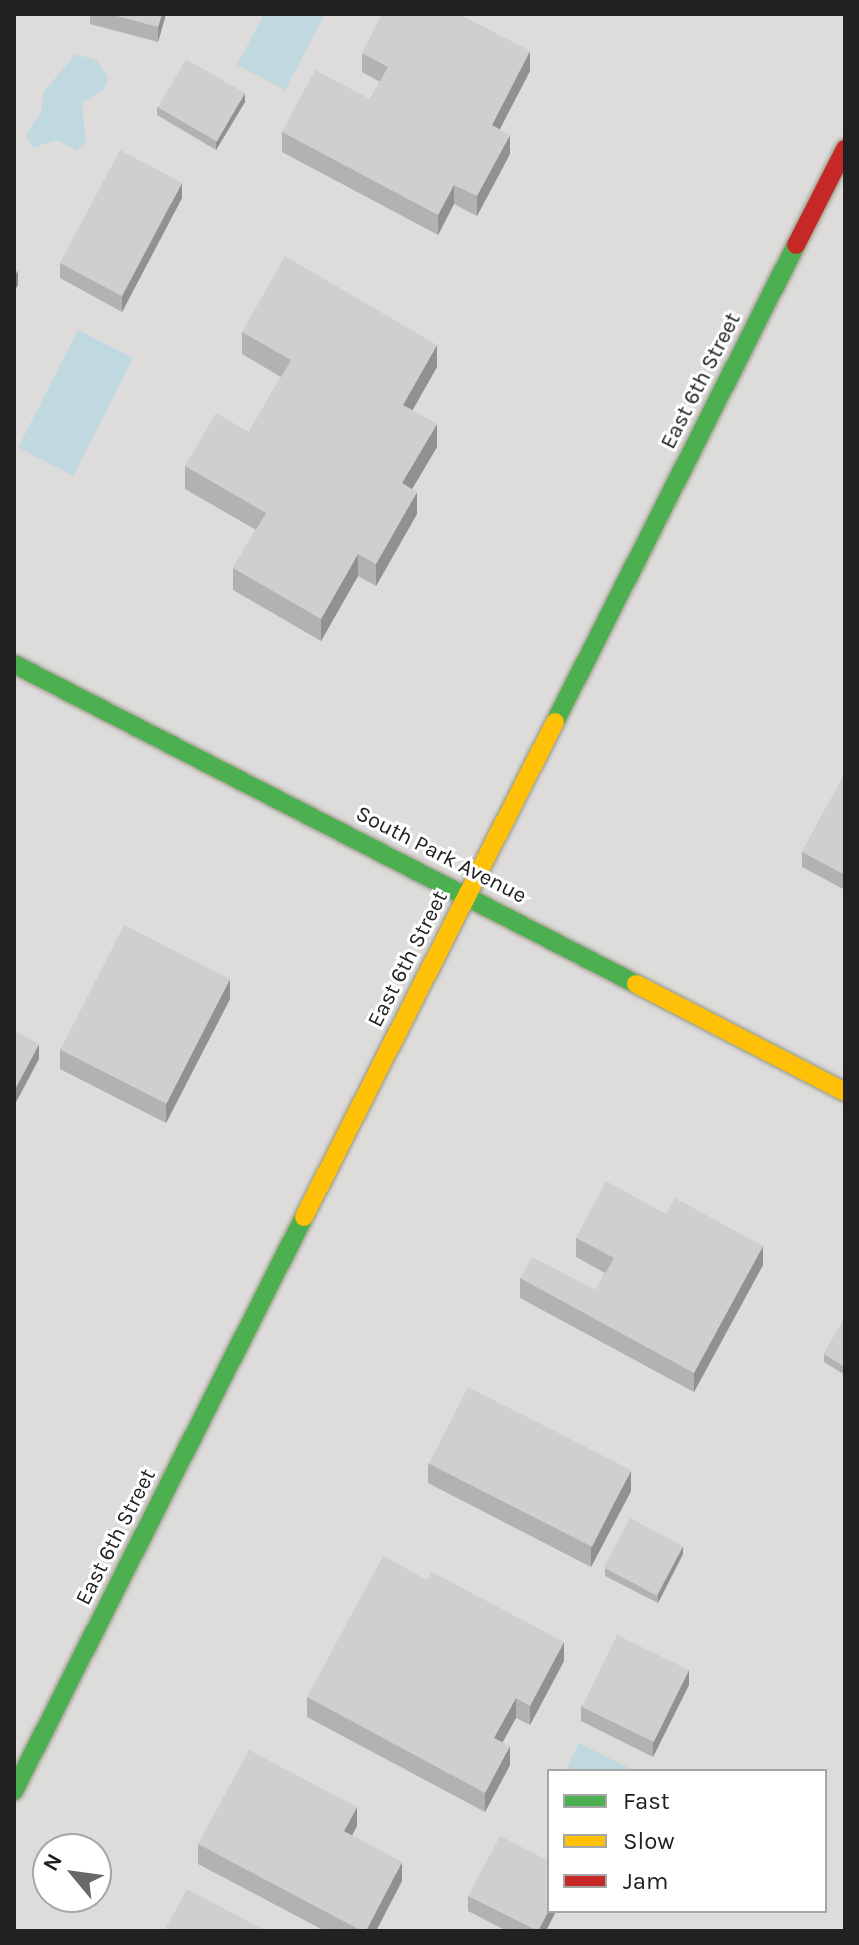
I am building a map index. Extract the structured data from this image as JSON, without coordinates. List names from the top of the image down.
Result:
{
  "streets": {
    "street": ["East 6th Street", "South Park Avenue"]
  },
  "crossings": [
    ["East 6th Street", "South Park Avenue"]
  ],
  "legend": ["Fast", "Slow", "Jam"],
  "north": "top left"
}
